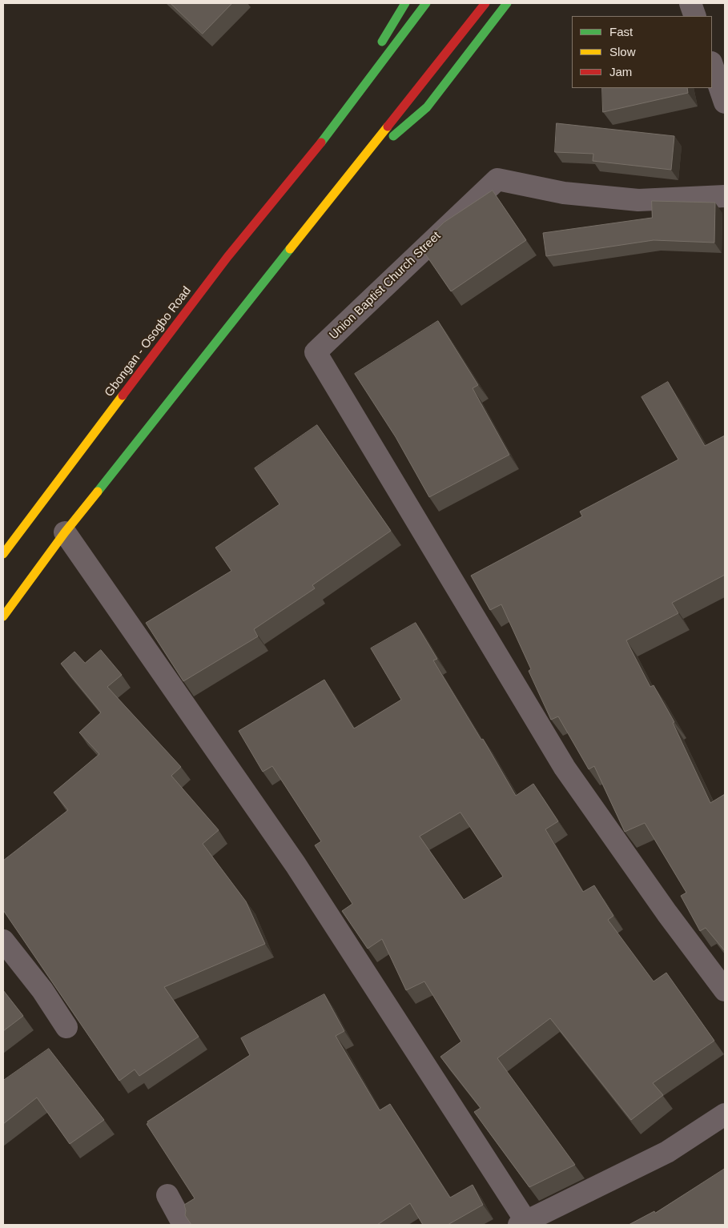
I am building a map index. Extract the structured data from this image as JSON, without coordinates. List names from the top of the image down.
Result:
{
  "streets": {
    "main road": ["Gbongan - Osogbo Road"],
    "street": ["Union Baptist Church Street"]
  },
  "legend": ["Fast", "Slow", "Jam"]
}
